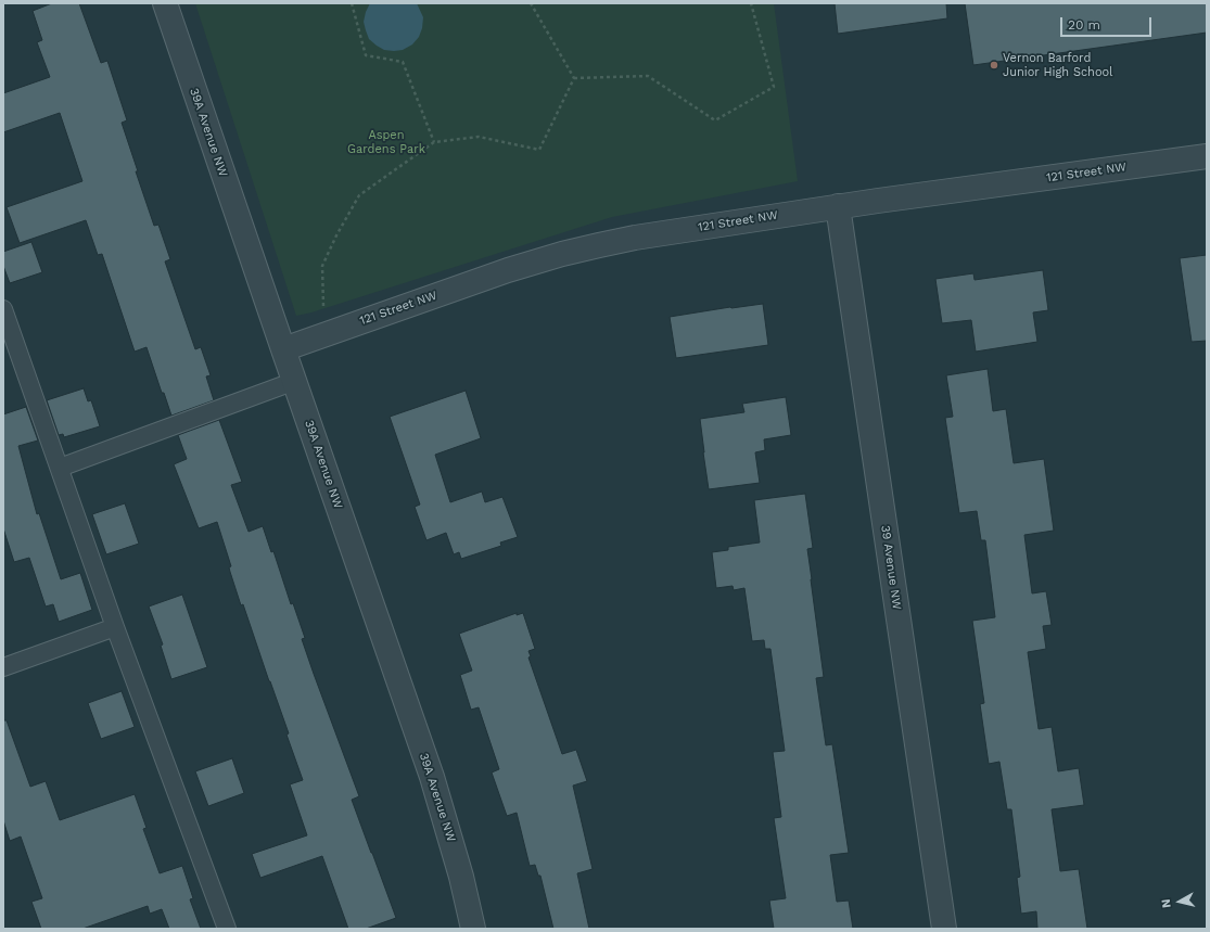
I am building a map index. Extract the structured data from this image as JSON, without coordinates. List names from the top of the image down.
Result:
{
  "streets": {
    "street": ["39A Avenue NW", "121 Street NW", "39 Avenue NW"]
  },
  "crossings": [
    ["39A Avenue NW", "121 Street NW"],
    ["121 Street NW", "39 Avenue NW"]
  ],
  "parks": ["Aspen Gardens Park"],
  "places": ["Vernon Barford Junior High School"],
  "scale_bar": "20 m",
  "north": "left"
}
